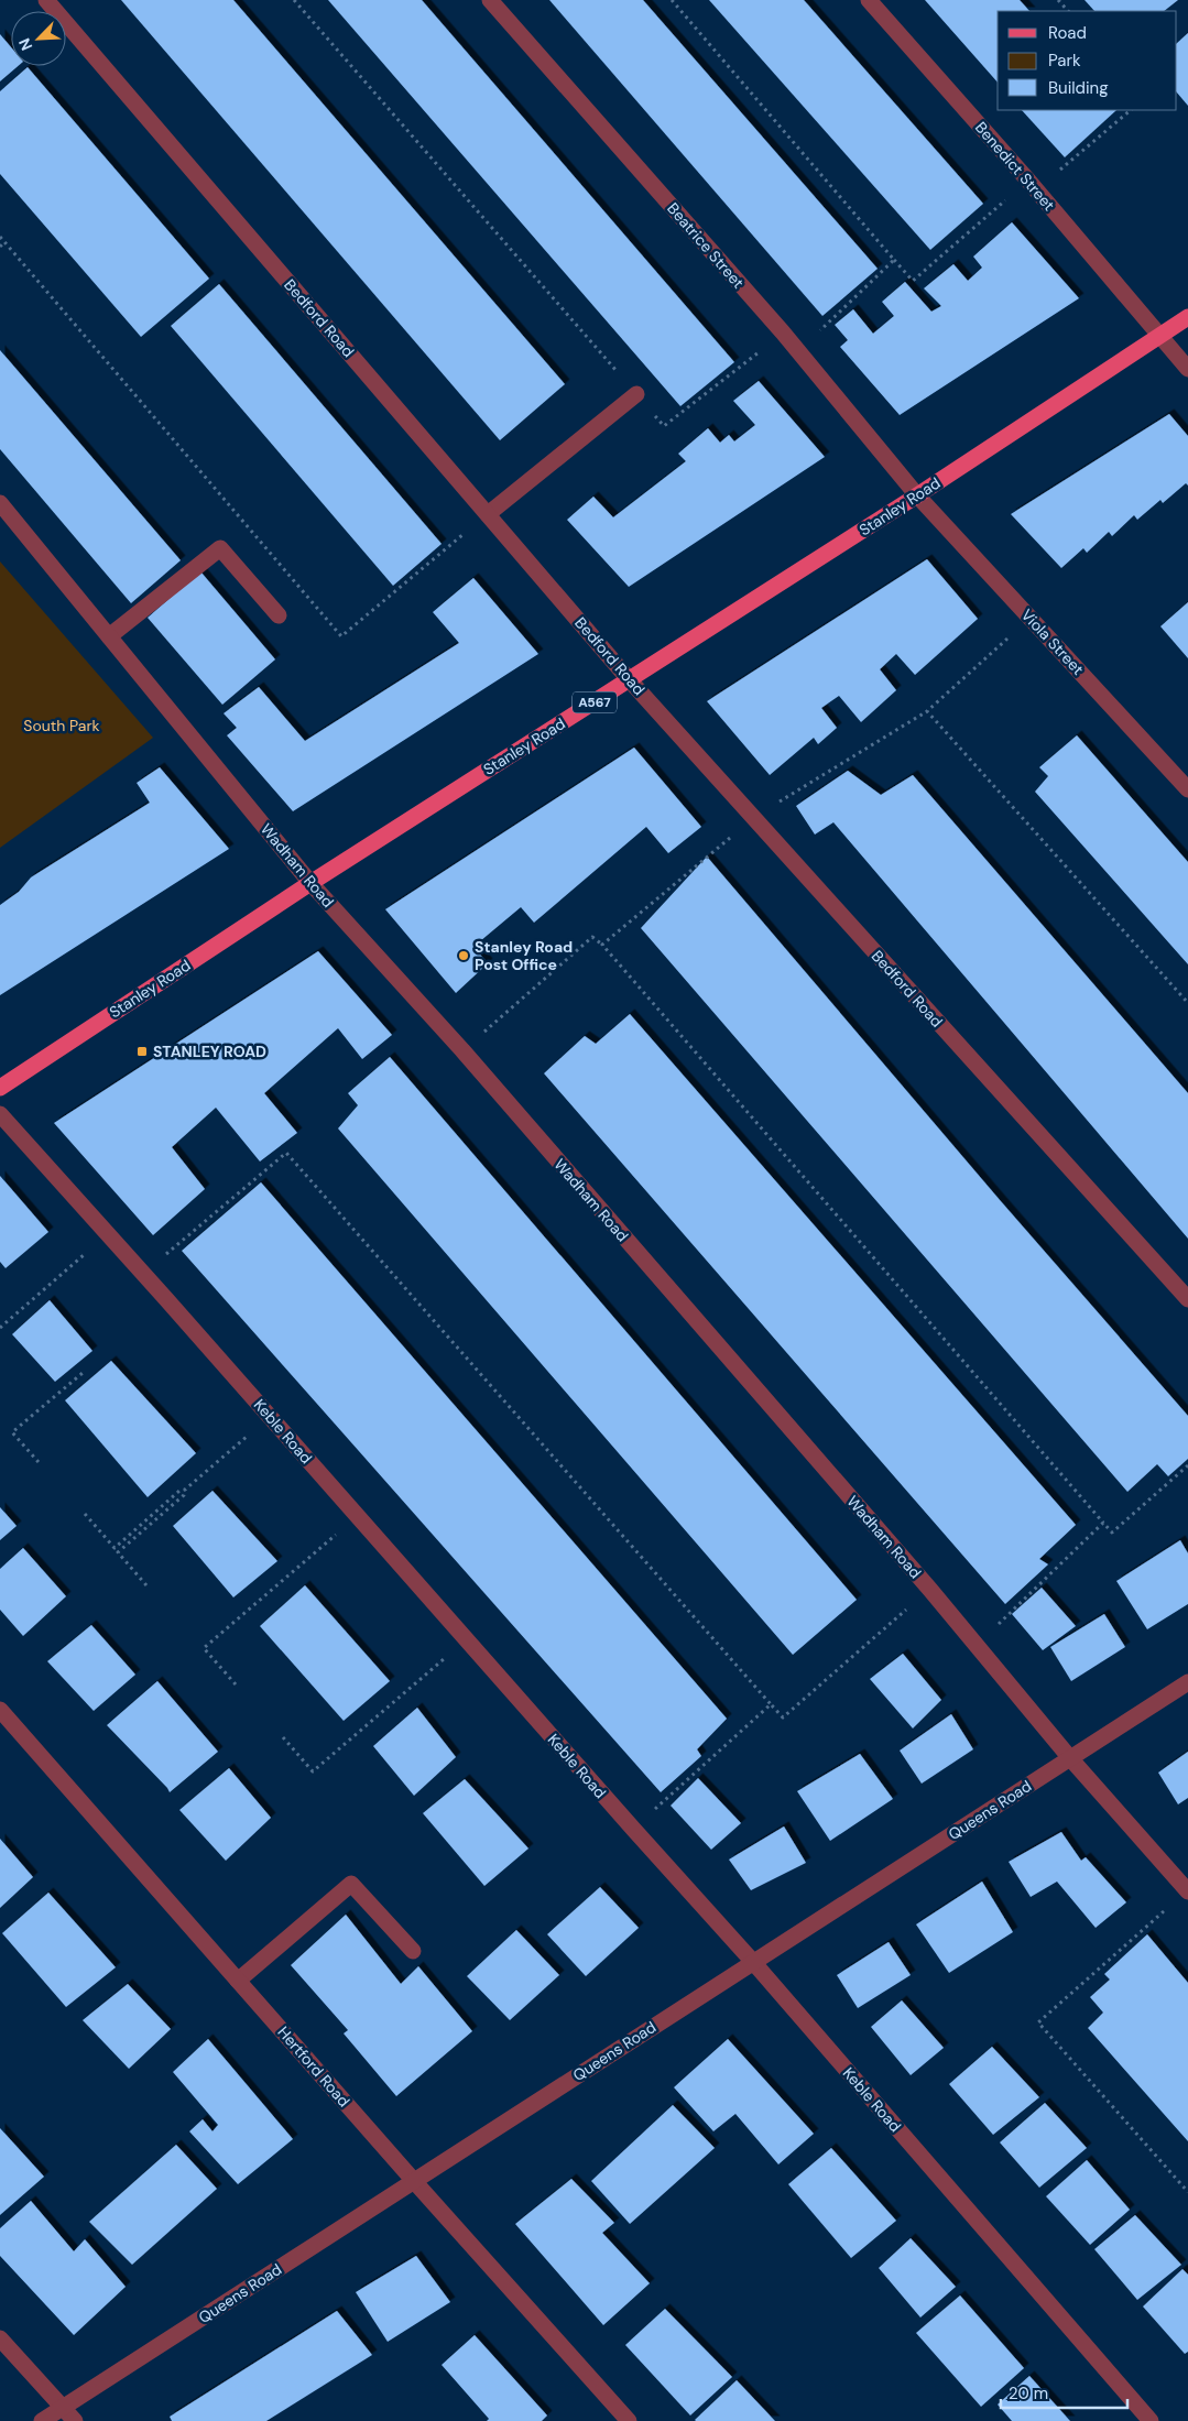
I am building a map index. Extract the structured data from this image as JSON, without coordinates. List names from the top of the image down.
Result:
{
  "streets": {
    "main road": ["Stanley Road", "A567"],
    "street": [
      "Benedict Street",
      "Beatrice Street",
      "Bedford Road",
      "Viola Street",
      "Wadham Road",
      "Keble Road",
      "Queens Road",
      "Hertford Road"
    ]
  },
  "crossings": [
    ["Benedict Street", "Stanley Road"],
    ["Beatrice Street", "Stanley Road"],
    ["Beatrice Street", "Viola Street"],
    ["Bedford Road", "Stanley Road"],
    ["Stanley Road", "Viola Street"],
    ["Stanley Road", "Wadham Road"],
    ["Wadham Road", "Queens Road"],
    ["Keble Road", "Queens Road"],
    ["Queens Road", "Hertford Road"]
  ],
  "parks": ["South Park"],
  "places": {
    "other": ["Stanley Road Post Office"],
    "transit": ["STANLEY ROAD"]
  },
  "legend": ["Road", "Park", "Building"],
  "scale_bar": "20 m",
  "north": "bottom left"
}
